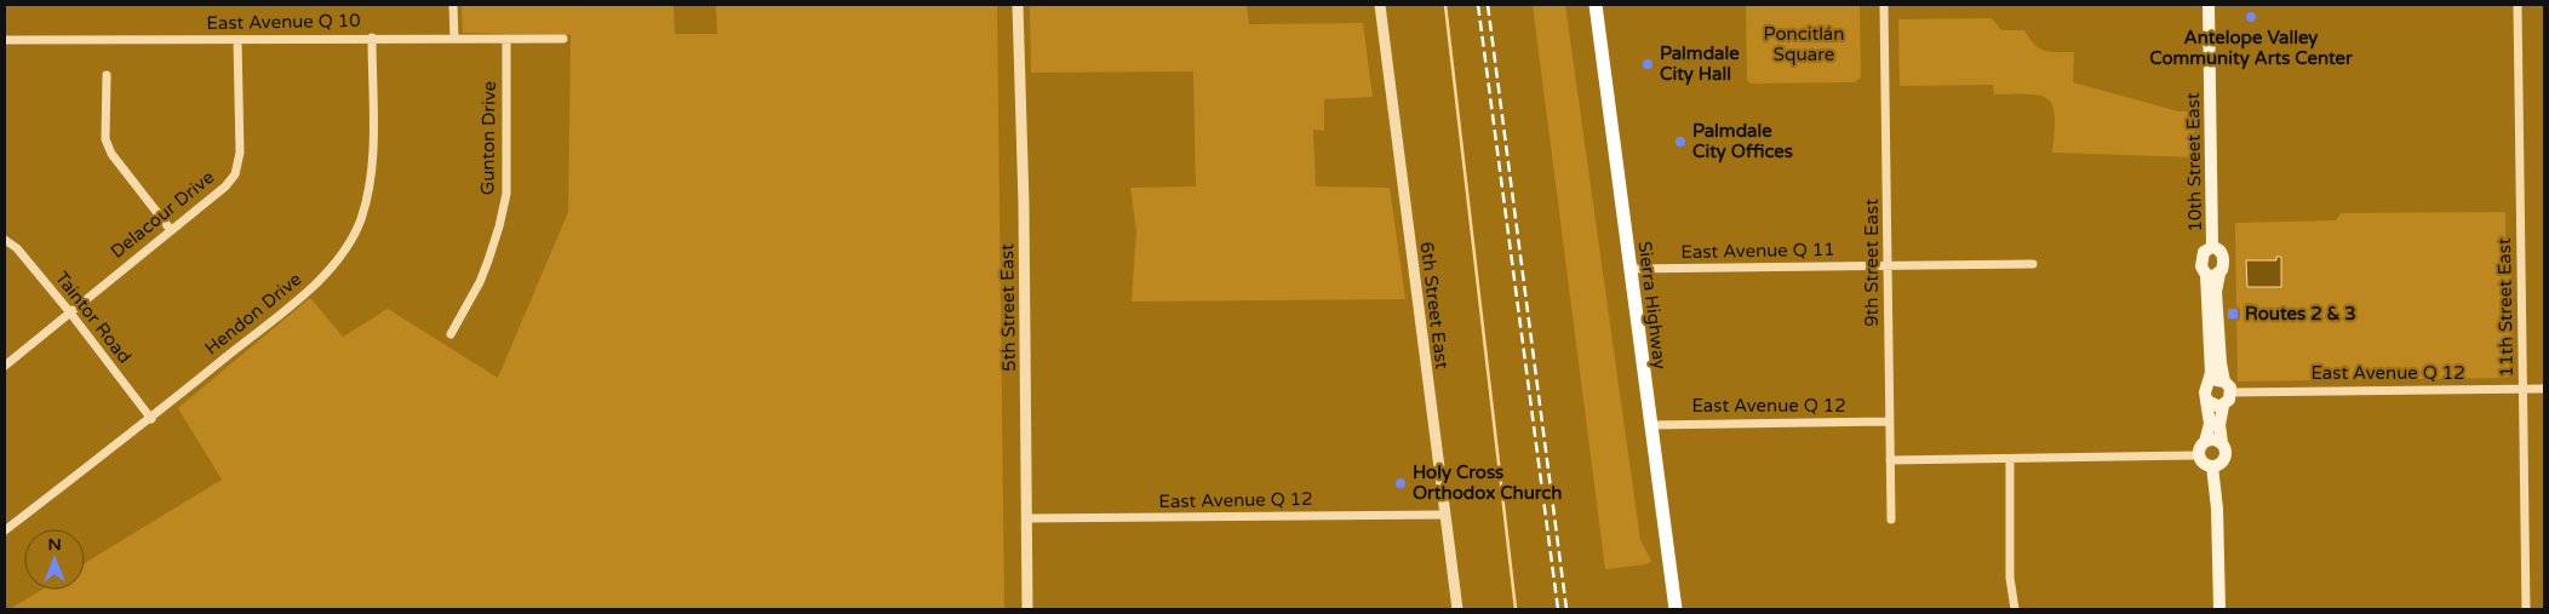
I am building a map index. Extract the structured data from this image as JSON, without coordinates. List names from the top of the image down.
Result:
{
  "streets": {
    "highway": ["Sierra Highway"],
    "main road": ["10th Street East"],
    "street": [
      "East Avenue Q 10",
      "Gunton Drive",
      "Delacour Drive",
      "East Avenue Q 11",
      "9th Street East",
      "6th Street East",
      "5th Street East",
      "11th Street East",
      "Hendon Drive",
      "Taintor Road",
      "East Avenue Q 12"
    ]
  },
  "crossings": [
    ["East Avenue Q 10", "Gunton Drive"],
    ["East Avenue Q 10", "Delacour Drive"],
    ["East Avenue Q 10", "Hendon Drive"],
    ["Delacour Drive", "Taintor Road"],
    ["East Avenue Q 11", "9th Street East"],
    ["East Avenue Q 11", "Sierra Highway"],
    ["9th Street East", "East Avenue Q 12"],
    ["6th Street East", "East Avenue Q 12"],
    ["Sierra Highway", "East Avenue Q 12"],
    ["5th Street East", "East Avenue Q 12"],
    ["11th Street East", "East Avenue Q 12"],
    ["Hendon Drive", "Taintor Road"]
  ],
  "parks": ["Poncitlán Square"],
  "places": {
    "other": [
      "Antelope Valley Community Arts Center",
      "Palmdale City Hall",
      "Palmdale City Offices",
      "Holy Cross Orthodox Church"
    ],
    "transit": ["Routes 2 & 3"]
  },
  "north": "top"
}
